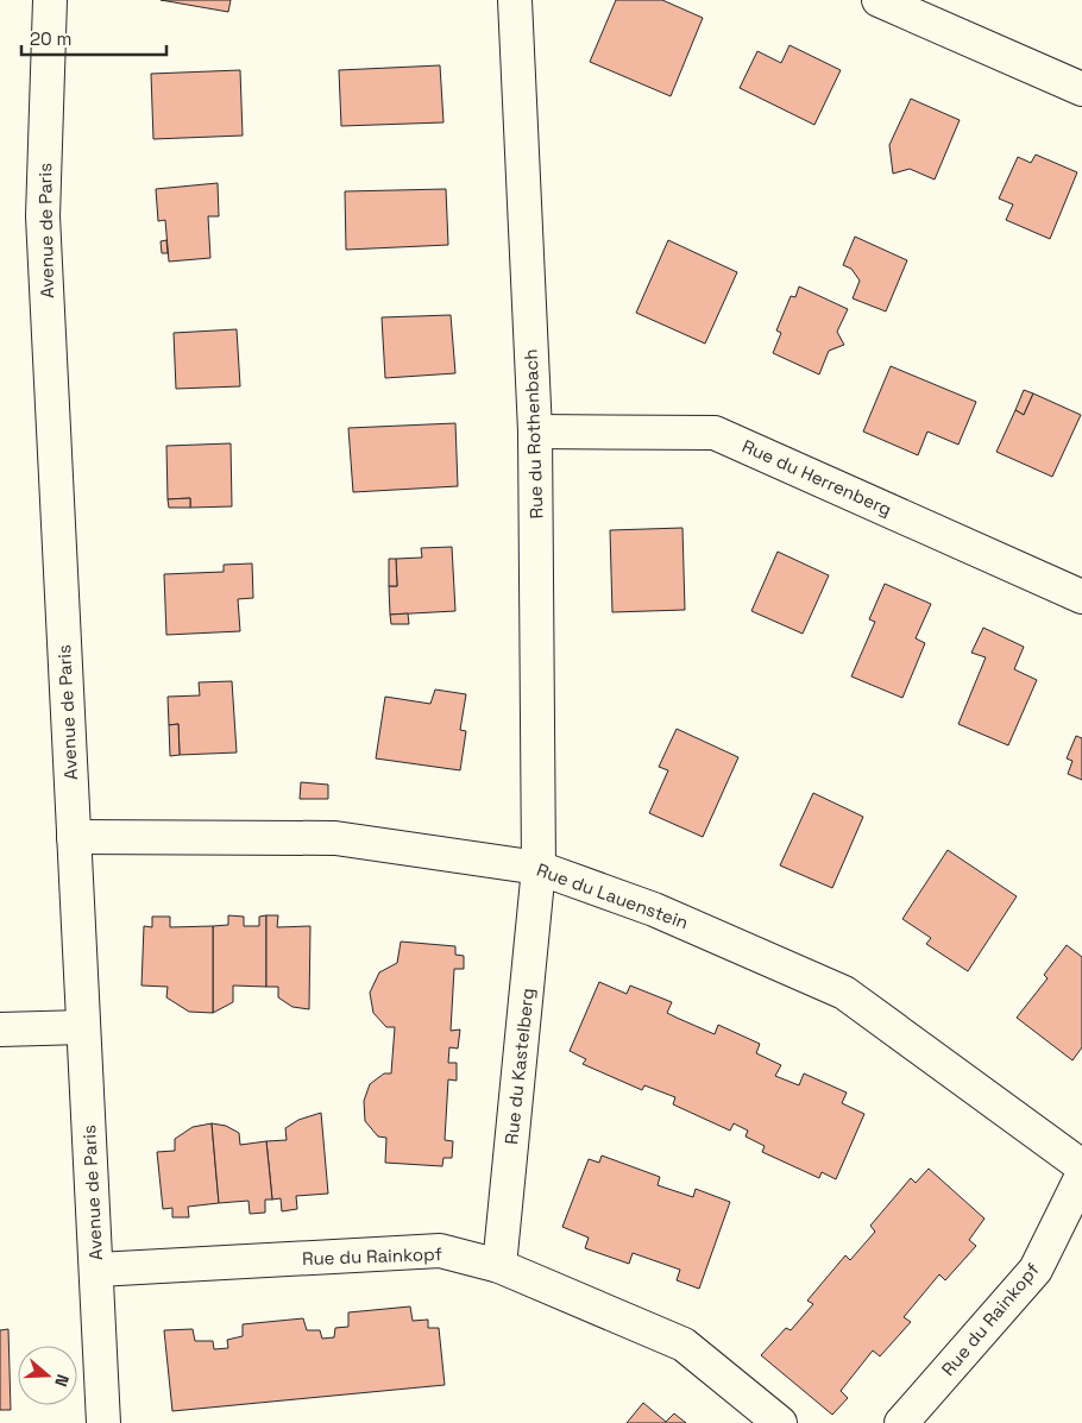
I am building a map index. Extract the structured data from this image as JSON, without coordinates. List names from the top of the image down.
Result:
{
  "streets": {
    "street": [
      "Avenue de Paris",
      "Rue du Rothenbach",
      "Rue du Herrenberg",
      "Rue du Lauenstein",
      "Rue du Kastelberg",
      "Rue du Rainkopf"
    ]
  },
  "crossings": [
    ["Avenue de Paris", "Rue du Lauenstein"],
    ["Avenue de Paris", "Rue du Rainkopf"],
    ["Rue du Rothenbach", "Rue du Herrenberg"],
    ["Rue du Rothenbach", "Rue du Lauenstein"],
    ["Rue du Rothenbach", "Rue du Kastelberg"],
    ["Rue du Lauenstein", "Rue du Kastelberg"],
    ["Rue du Kastelberg", "Rue du Rainkopf"]
  ],
  "scale_bar": "20 m",
  "north": "right"
}
